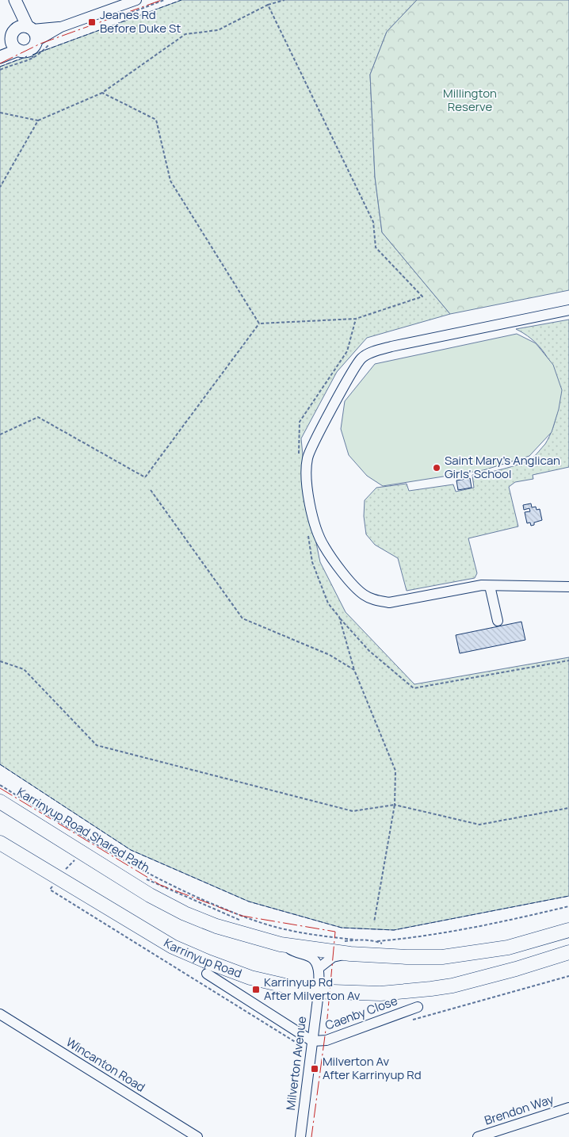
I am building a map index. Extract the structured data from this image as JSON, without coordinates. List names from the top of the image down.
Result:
{
  "streets": {
    "highway": ["Karrinyup Road"],
    "street": [
      "Caenby Close",
      "Milverton Avenue",
      "Wincanton Road",
      "Brendon Way"
    ],
    "path": ["Karrinyup Road Shared Path"]
  },
  "crossings": [
    ["Karrinyup Road", "Milverton Avenue"],
    ["Caenby Close", "Milverton Avenue"]
  ],
  "parks": ["Millington Reserve"],
  "places": {
    "transit": ["Jeanes Rd Before Duke St", "Karrinyup Rd After Milverton Av", "Milverton Av After Karrinyup Rd"],
    "other": ["Saint Mary's Anglican Girls' School"]
  }
}
